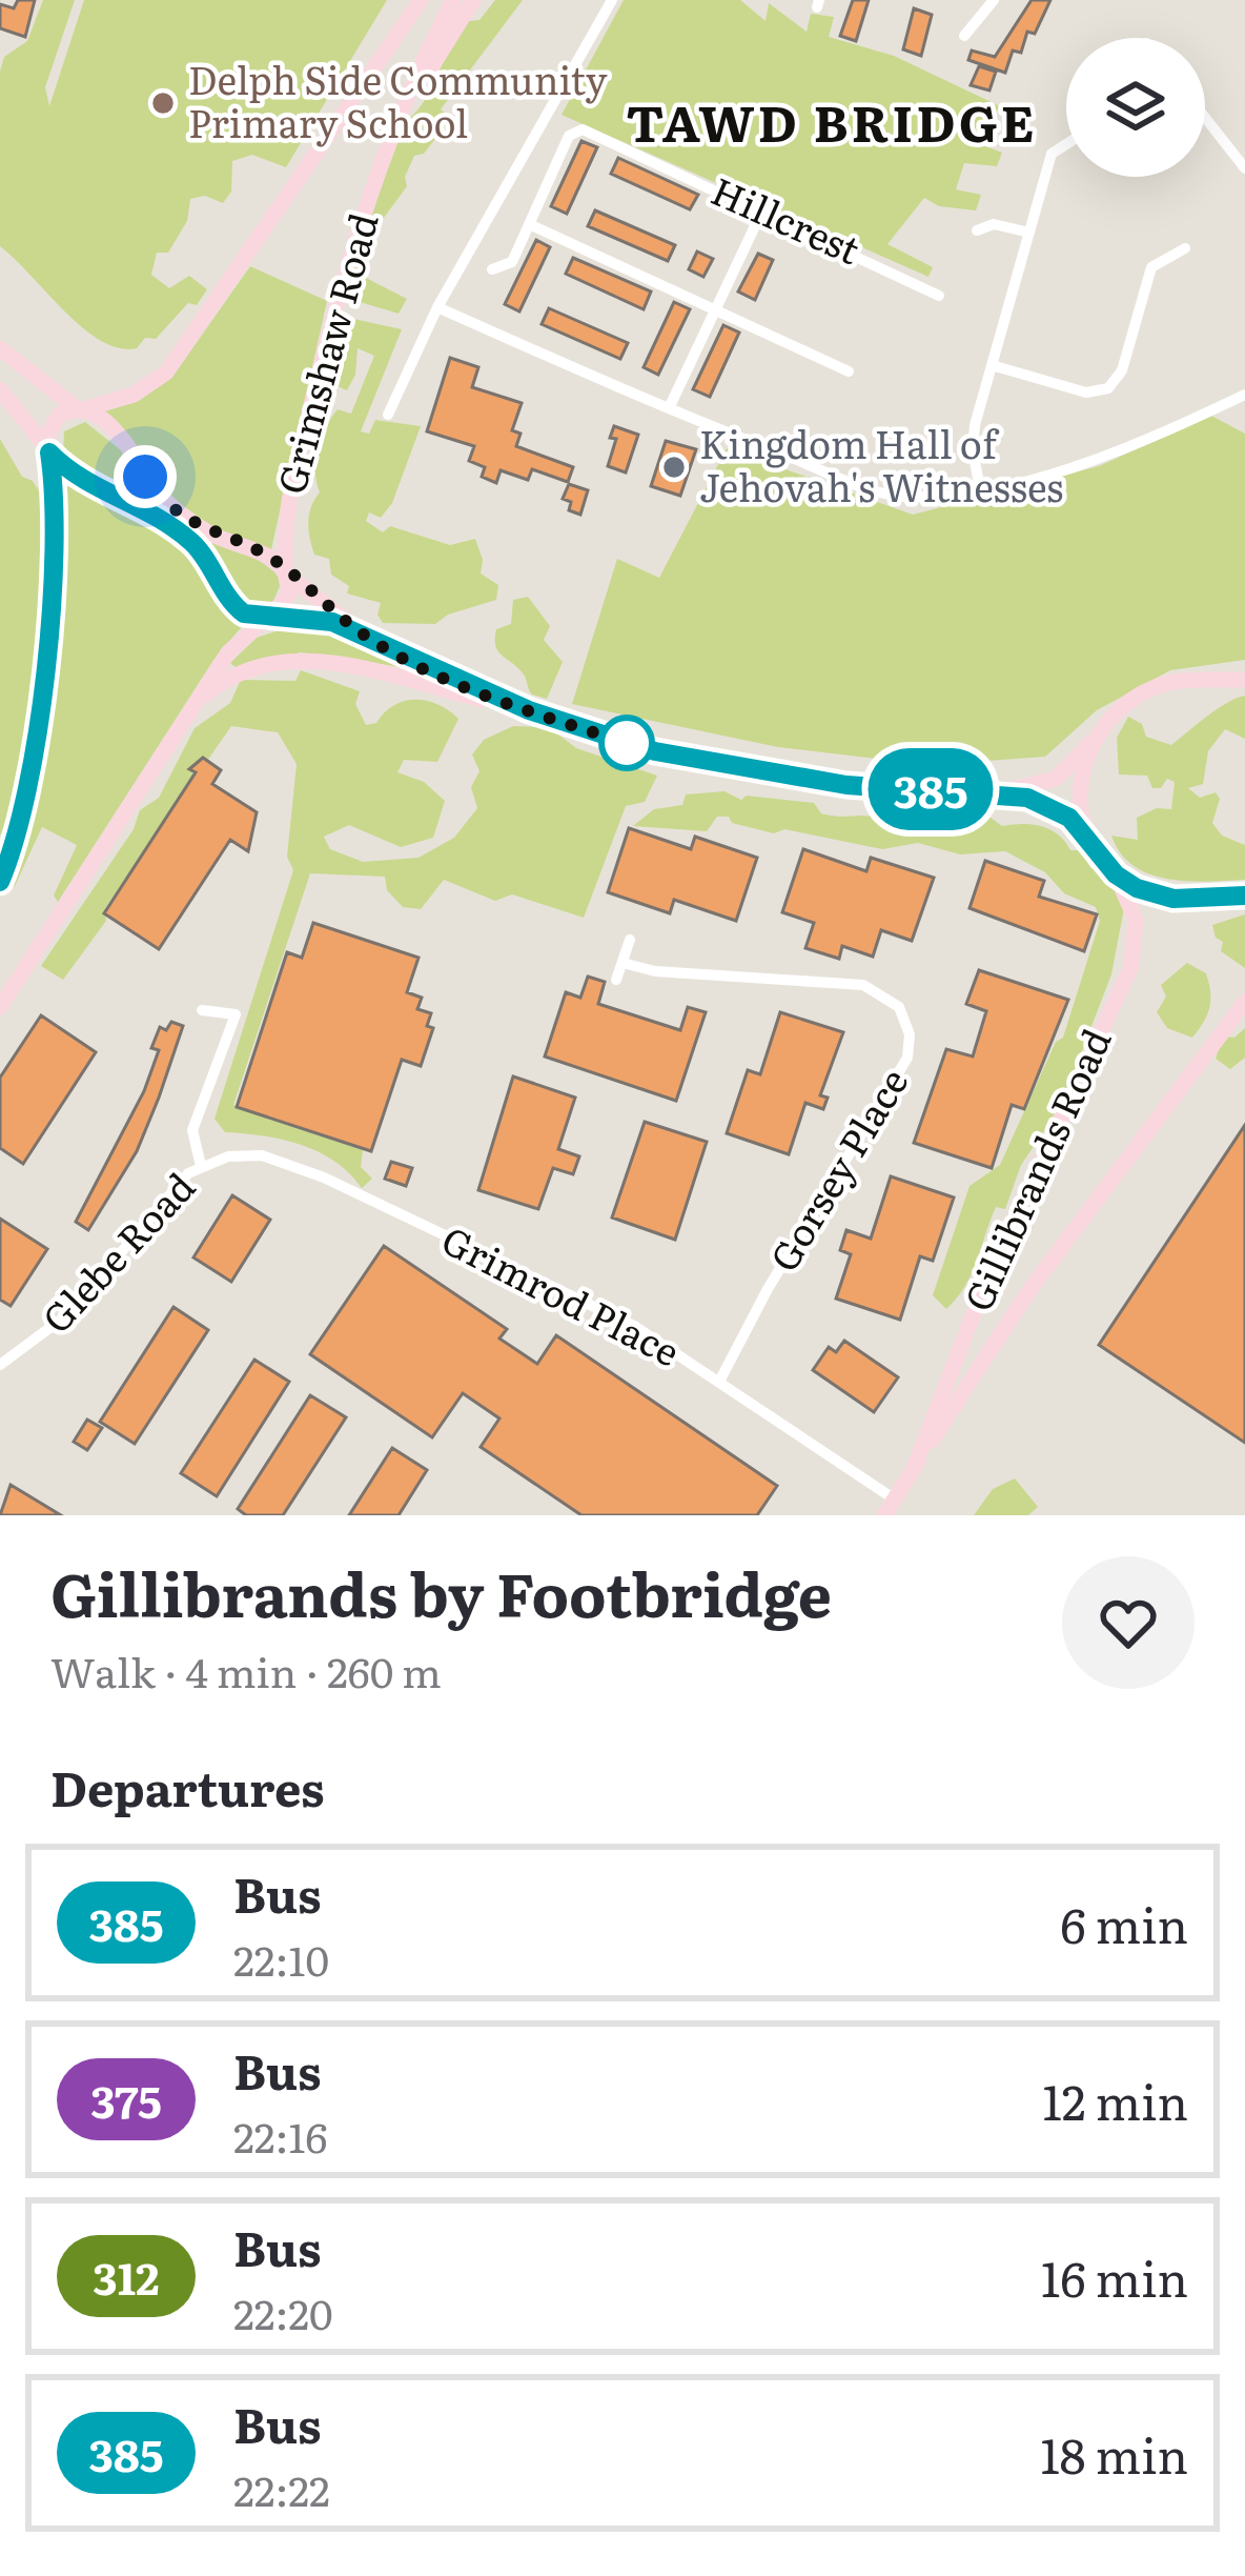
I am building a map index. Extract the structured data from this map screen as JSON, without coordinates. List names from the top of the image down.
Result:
{
  "streets": {
    "street": [
      "Hillcrest",
      "Grimshaw Road",
      "Gorsey Place",
      "Gillibrands Road",
      "Glebe Road",
      "Grimrod Place"
    ]
  },
  "crossings": [
    ["Gorsey Place", "Grimrod Place"],
    ["Gillibrands Road", "Grimrod Place"],
    ["Glebe Road", "Grimrod Place"]
  ],
  "districts": ["TAWD BRIDGE"],
  "places": ["Delph Side Community Primary School", "Kingdom Hall of Jehovah's Witnesses"],
  "lines": ["bus line 385"],
  "page": {
    "on_map": "385",
    "heading": [
      ["Gillibrands by Footbridge", "Walk · 4 min · 260 m"],
      "Departures"
    ],
    "list": [
      {
        "mark": "385",
        "name": "Bus",
        "note": "22:10",
        "value": "6 min"
      },
      {
        "mark": "375",
        "name": "Bus",
        "note": "22:16",
        "value": "12 min"
      },
      {
        "mark": "312",
        "name": "Bus",
        "note": "22:20",
        "value": "16 min"
      },
      {
        "mark": "385",
        "name": "Bus",
        "note": "22:22",
        "value": "18 min"
      }
    ]
  }
}
